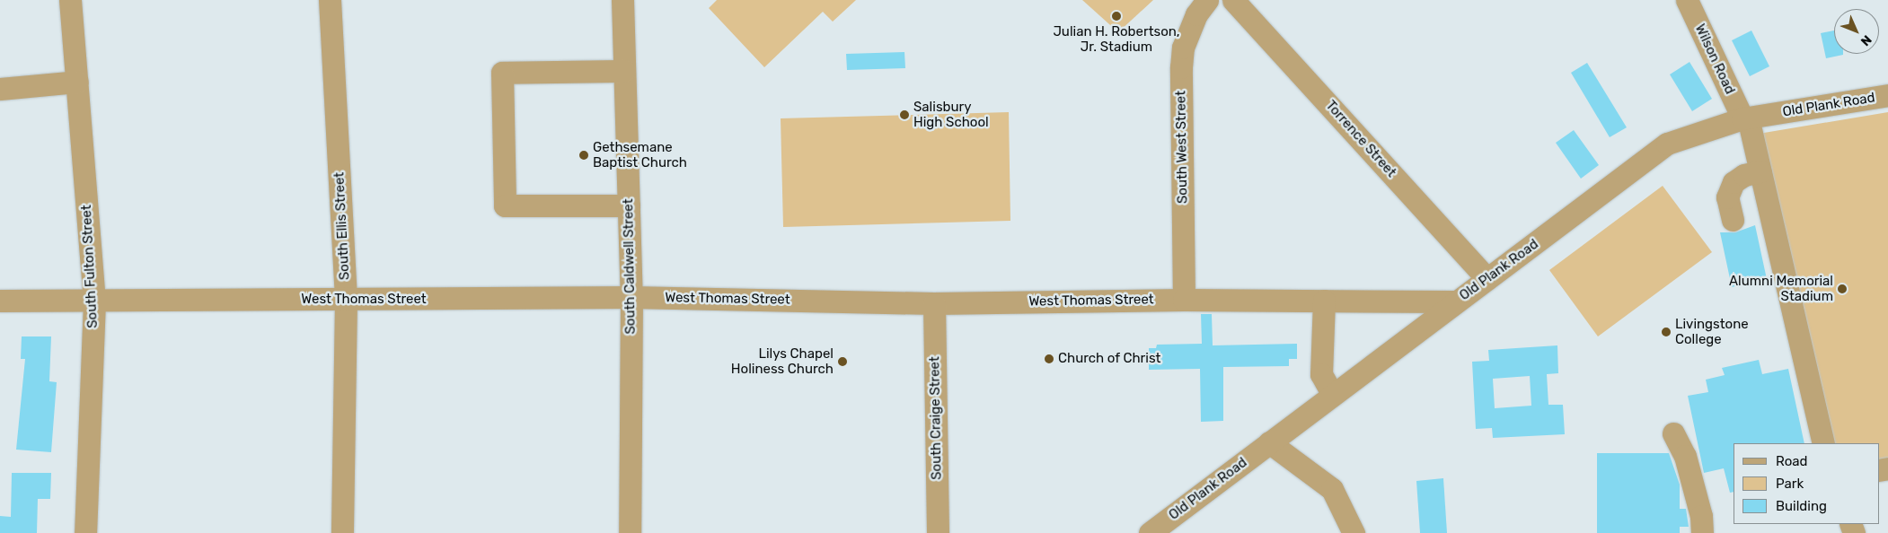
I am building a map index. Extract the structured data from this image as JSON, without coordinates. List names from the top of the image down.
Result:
{
  "streets": {
    "street": [
      "Wilson Road",
      "Old Plank Road",
      "Torrence Street",
      "South West Street",
      "South Ellis Street",
      "South Fulton Street",
      "South Caldwell Street",
      "West Thomas Street",
      "South Craige Street"
    ]
  },
  "crossings": [
    ["Wilson Road", "Old Plank Road"],
    ["Old Plank Road", "Torrence Street"],
    ["Old Plank Road", "West Thomas Street"],
    ["South West Street", "West Thomas Street"],
    ["South Ellis Street", "West Thomas Street"],
    ["South Fulton Street", "West Thomas Street"],
    ["South Caldwell Street", "West Thomas Street"],
    ["West Thomas Street", "South Craige Street"]
  ],
  "places": [
    "Julian H. Robertson, Jr. Stadium",
    "Salisbury High School",
    "Gethsemane Baptist Church",
    "Alumni Memorial Stadium",
    "Livingstone College",
    "Church of Christ",
    "Lilys Chapel Holiness Church"
  ],
  "legend": ["Road", "Park", "Building"],
  "north": "bottom right"
}
